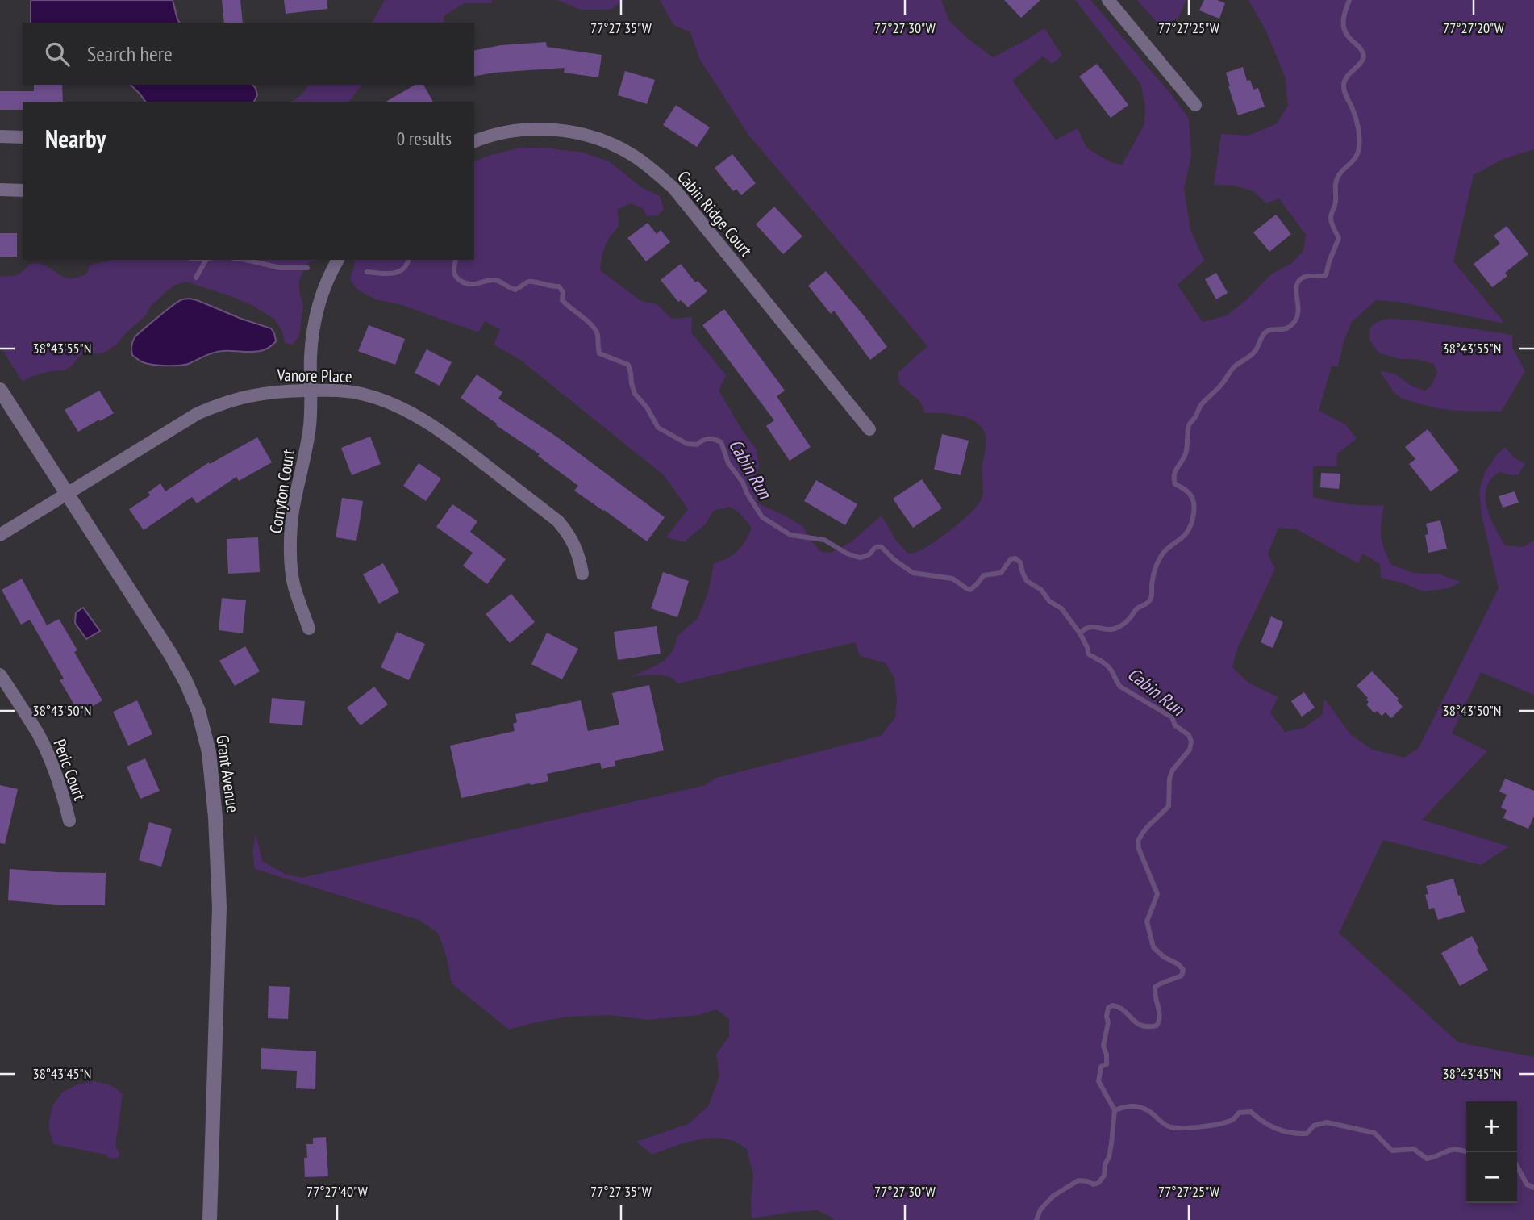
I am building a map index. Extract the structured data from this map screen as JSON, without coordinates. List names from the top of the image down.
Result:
{
  "streets": {
    "street": [
      "Cabin Ridge Court",
      "Vanore Place",
      "Corryton Court",
      "Peric Court",
      "Grant Avenue"
    ]
  },
  "crossings": [
    ["Vanore Place", "Corryton Court"],
    ["Vanore Place", "Grant Avenue"]
  ],
  "water": ["Cabin Run"],
  "page": {
    "search": "Search here",
    "heading": ["Nearby", "0 results"],
    "map_buttons": ["+", "−"]
  },
  "coordinates": [
    "77°27'35\"W",
    "77°27'30\"W",
    "77°27'25\"W",
    "77°27'20\"W",
    "38°43'55\"N",
    "38°43'50\"N",
    "38°43'45\"N",
    "77°27'40\"W"
  ]
}
